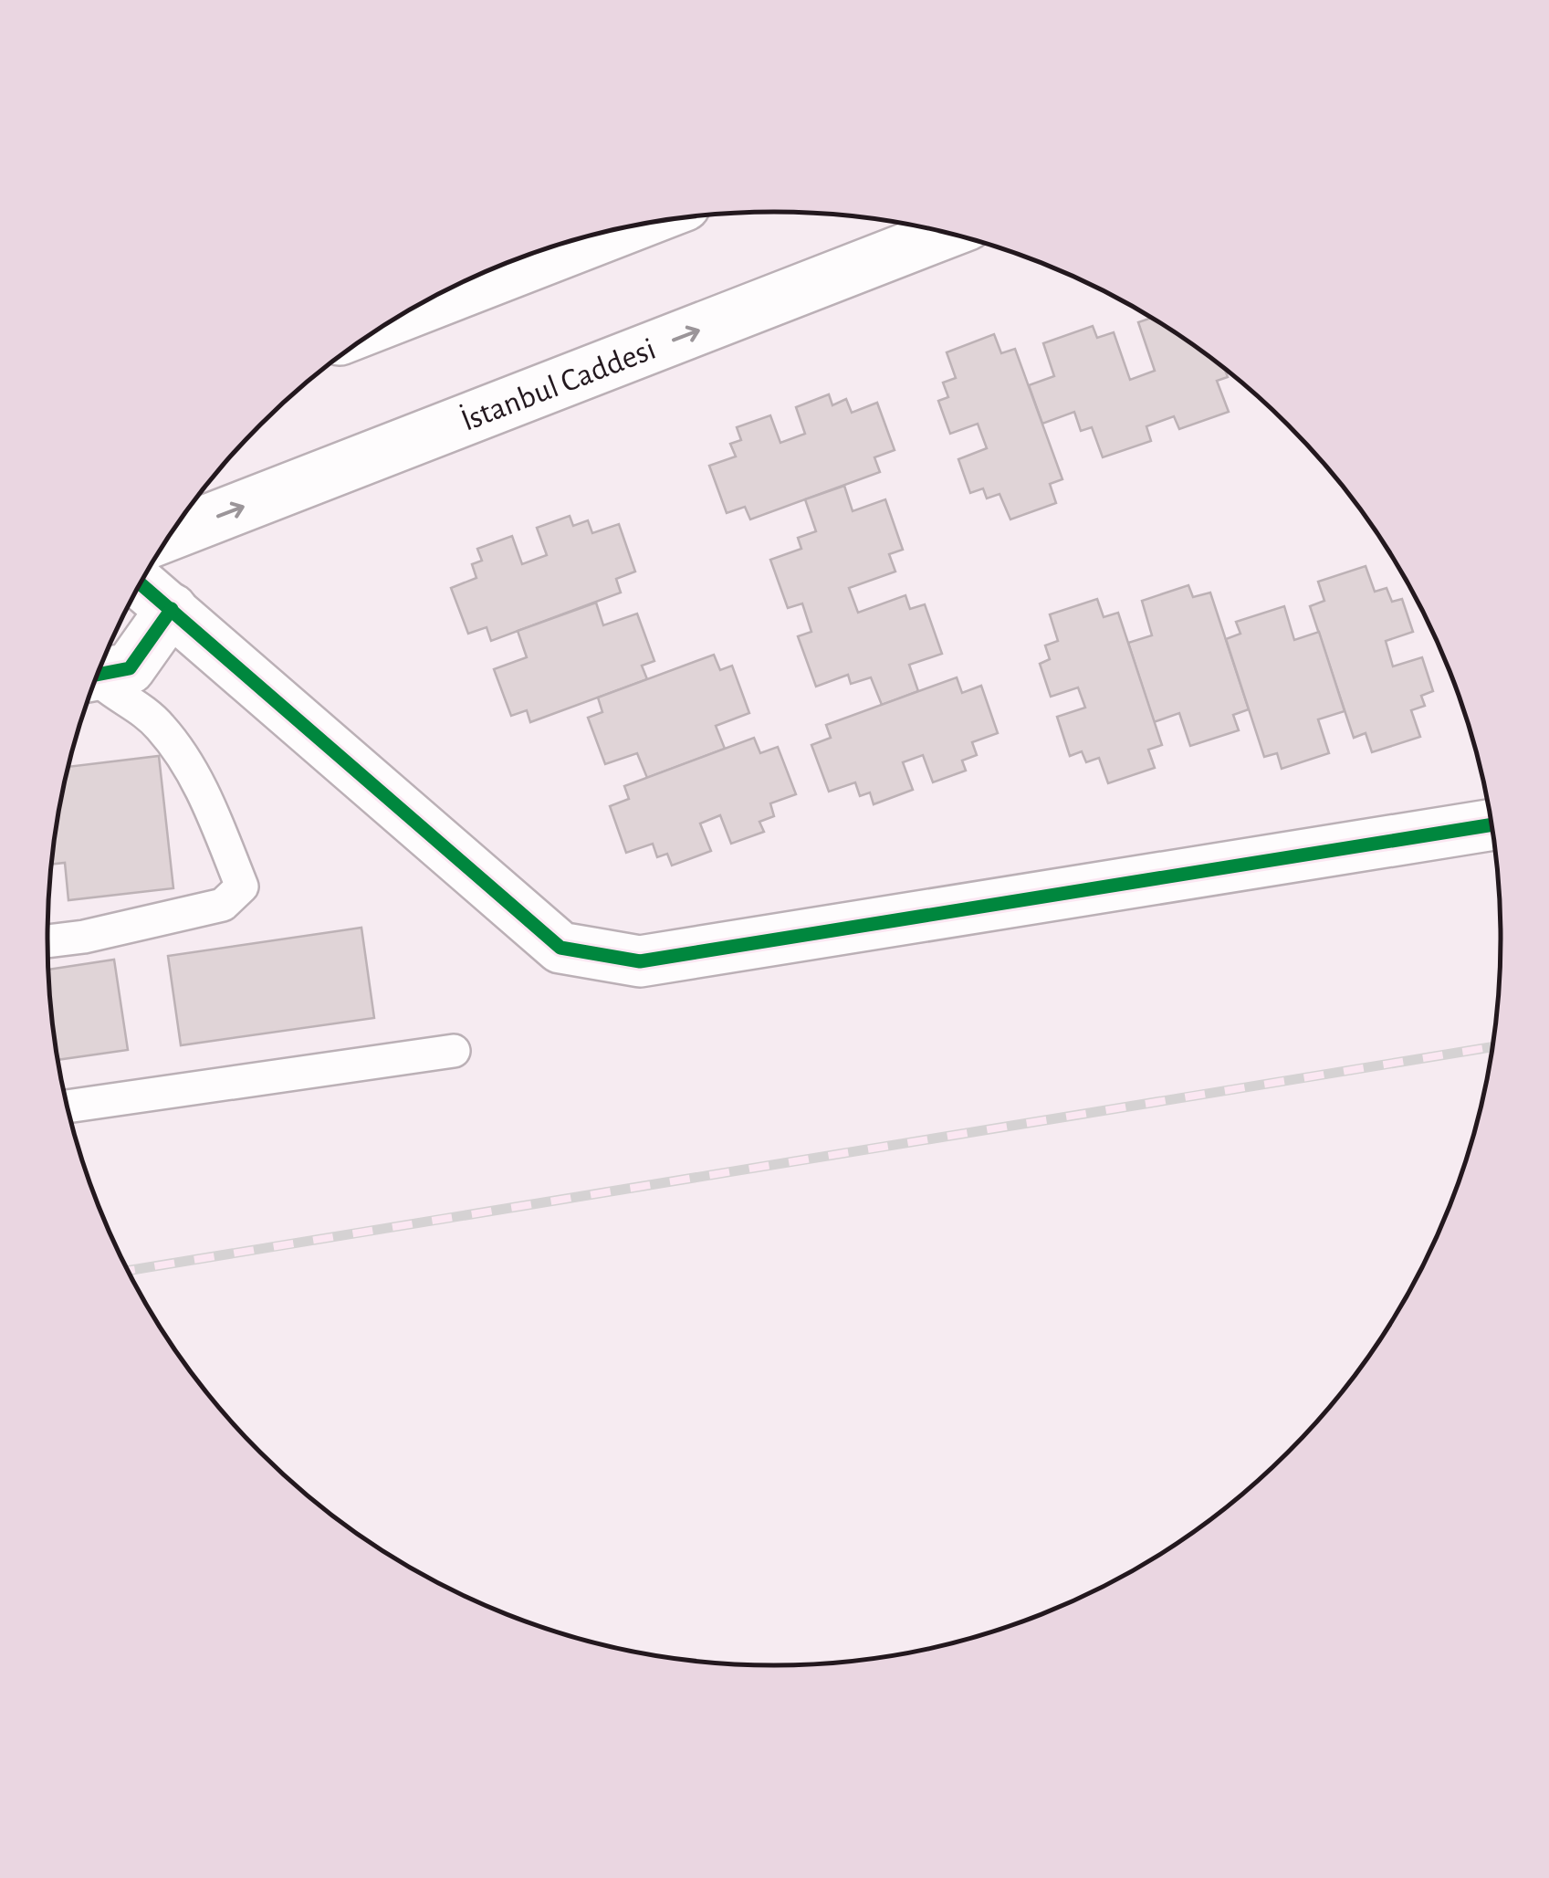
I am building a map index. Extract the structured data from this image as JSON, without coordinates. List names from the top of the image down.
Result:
{
  "streets": {
    "street": ["İstanbul Caddesi"]
  },
  "one_way": ["İstanbul Caddesi"]
}
